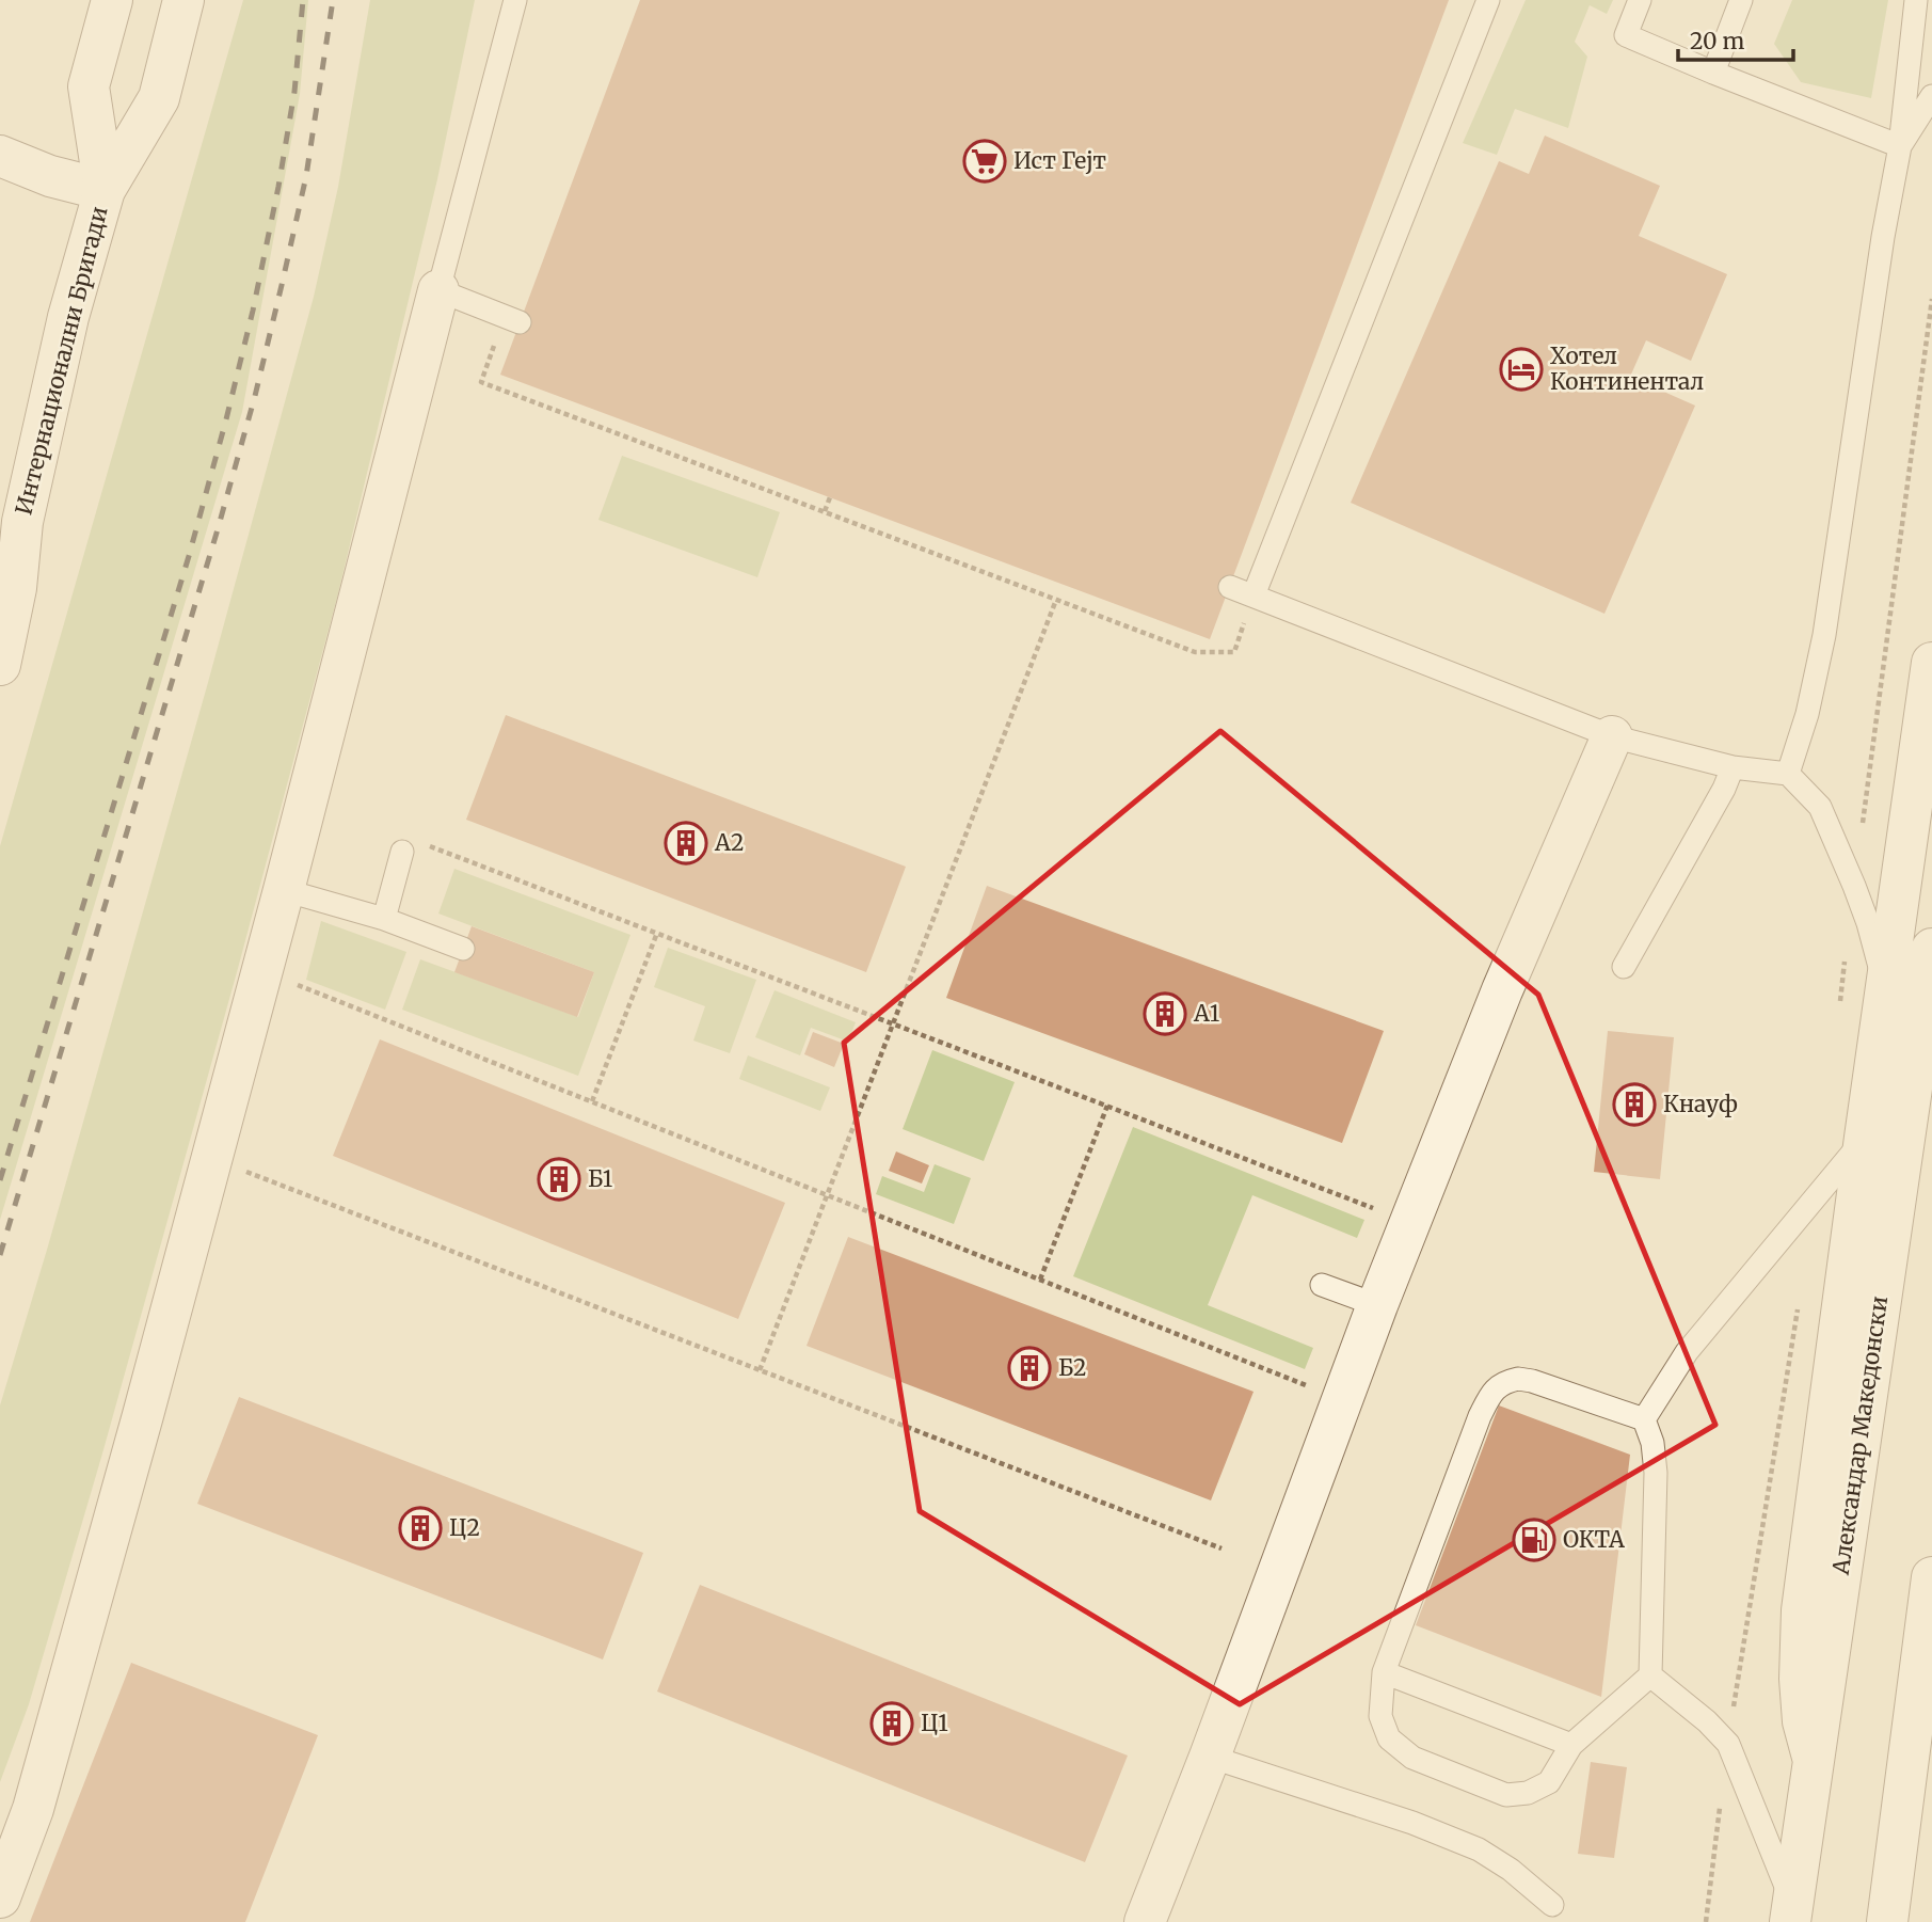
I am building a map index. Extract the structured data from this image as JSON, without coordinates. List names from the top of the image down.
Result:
{
  "streets": {
    "street": ["Интернационални Бригади", "Александар Македонски"]
  },
  "places": {
    "supermarket": ["Ист Гејт"],
    "hotel": ["Хотел Континентал"],
    "building": [
      "А2",
      "А1",
      "Кнауф",
      "Б1",
      "Б2",
      "Ц2",
      "Ц1"
    ],
    "fuel station": ["ОКТА"]
  },
  "scale_bar": "20 m"
}
